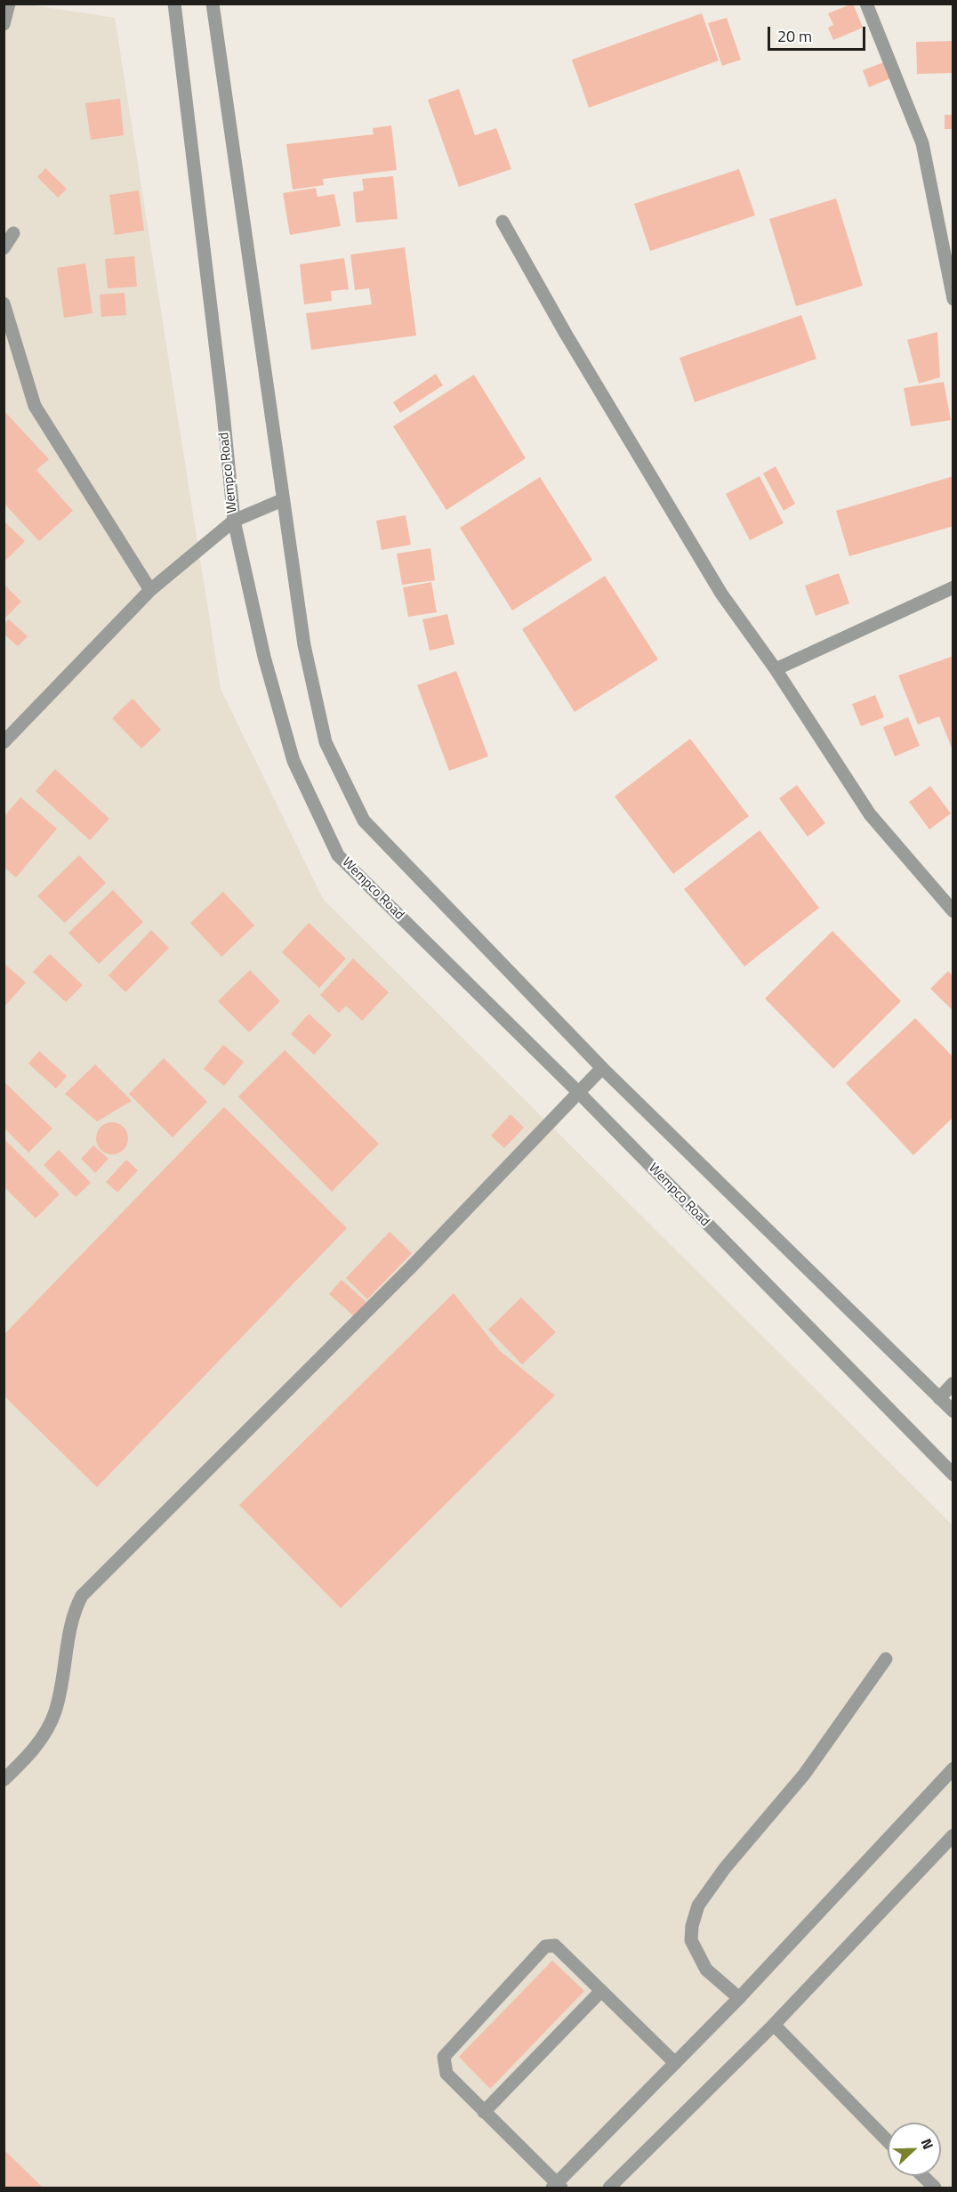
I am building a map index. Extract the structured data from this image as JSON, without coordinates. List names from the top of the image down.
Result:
{
  "streets": {
    "street": ["Wempco Road"]
  },
  "scale_bar": "20 m",
  "north": "right"
}
